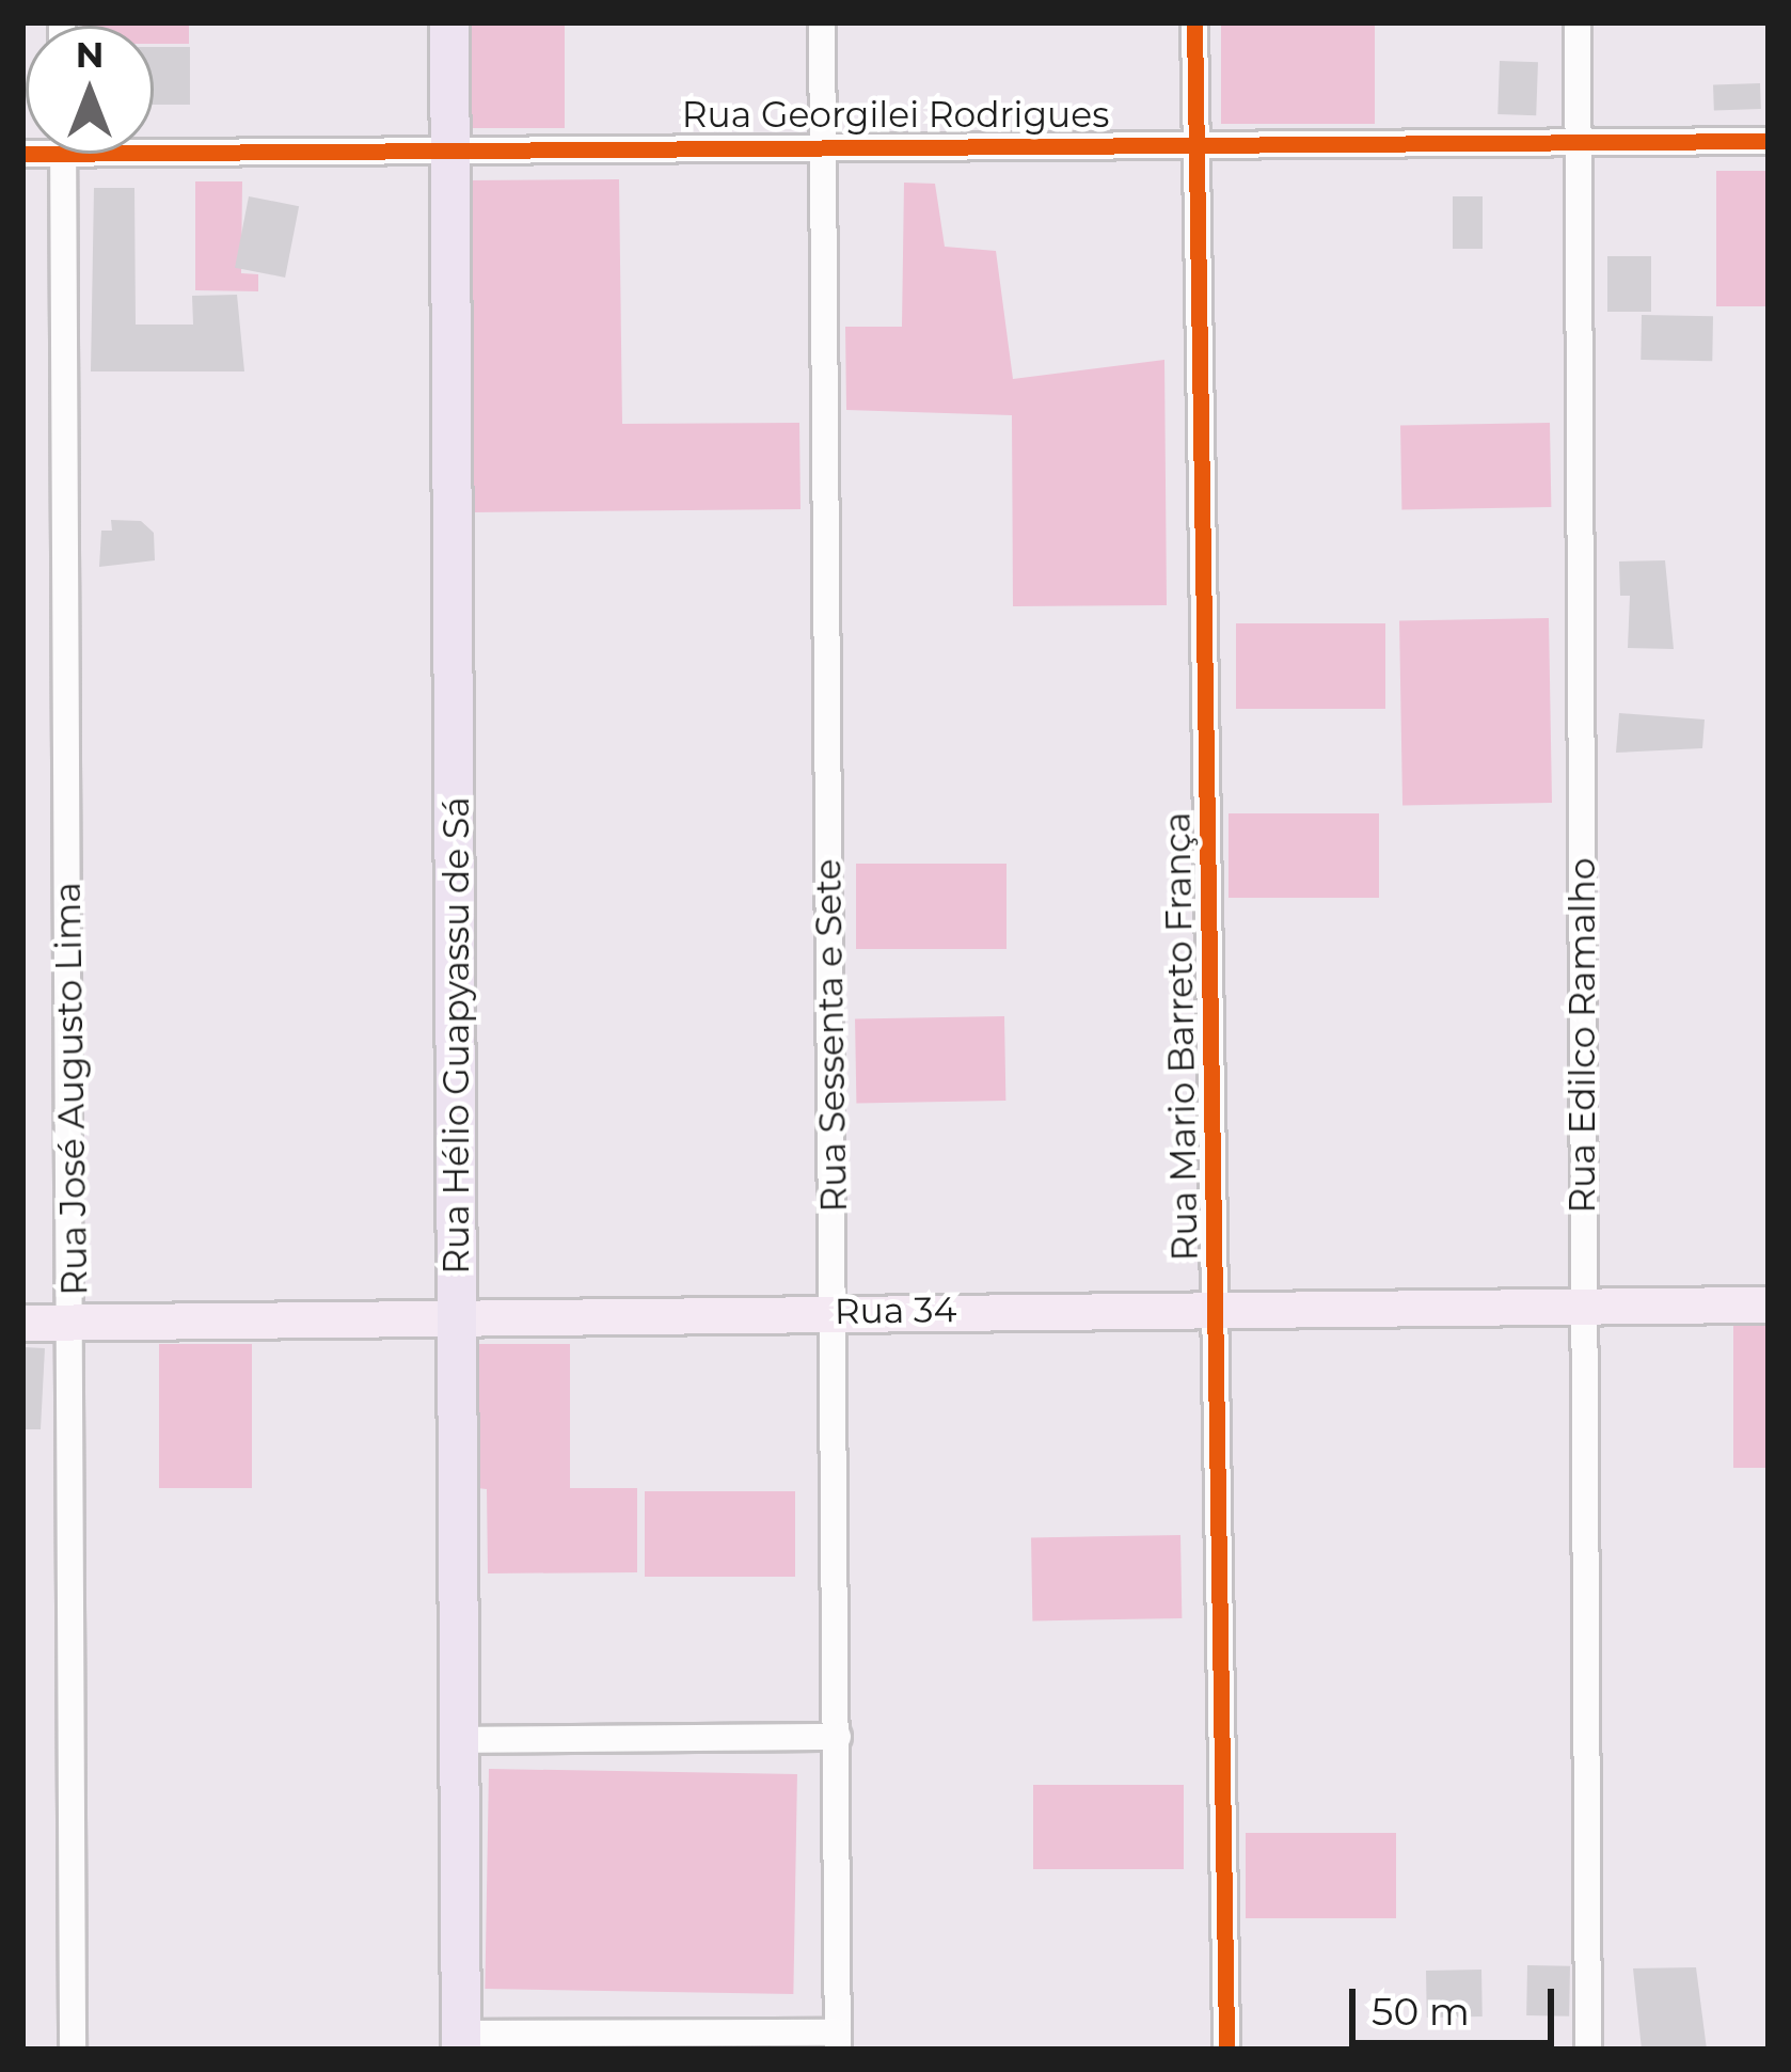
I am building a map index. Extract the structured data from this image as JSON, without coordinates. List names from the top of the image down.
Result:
{
  "streets": {
    "main road": ["Rua Hélio Guapyassu de Sá"],
    "street": [
      "Rua Georgilei Rodrigues",
      "Rua Sessenta e Sete",
      "Rua Edilco Ramalho",
      "Rua Mario Barreto França",
      "Rua José Augusto Lima",
      "Rua 34"
    ]
  },
  "crossings": [
    ["Rua Georgilei Rodrigues", "Rua Hélio Guapyassu de Sá"],
    ["Rua Georgilei Rodrigues", "Rua Sessenta e Sete"],
    ["Rua Georgilei Rodrigues", "Rua Edilco Ramalho"],
    ["Rua Georgilei Rodrigues", "Rua Mario Barreto França"],
    ["Rua Hélio Guapyassu de Sá", "Rua 34"],
    ["Rua Sessenta e Sete", "Rua 34"],
    ["Rua Edilco Ramalho", "Rua 34"],
    ["Rua Mario Barreto França", "Rua 34"],
    ["Rua José Augusto Lima", "Rua 34"]
  ],
  "scale_bar": "50 m",
  "north": "top"
}
